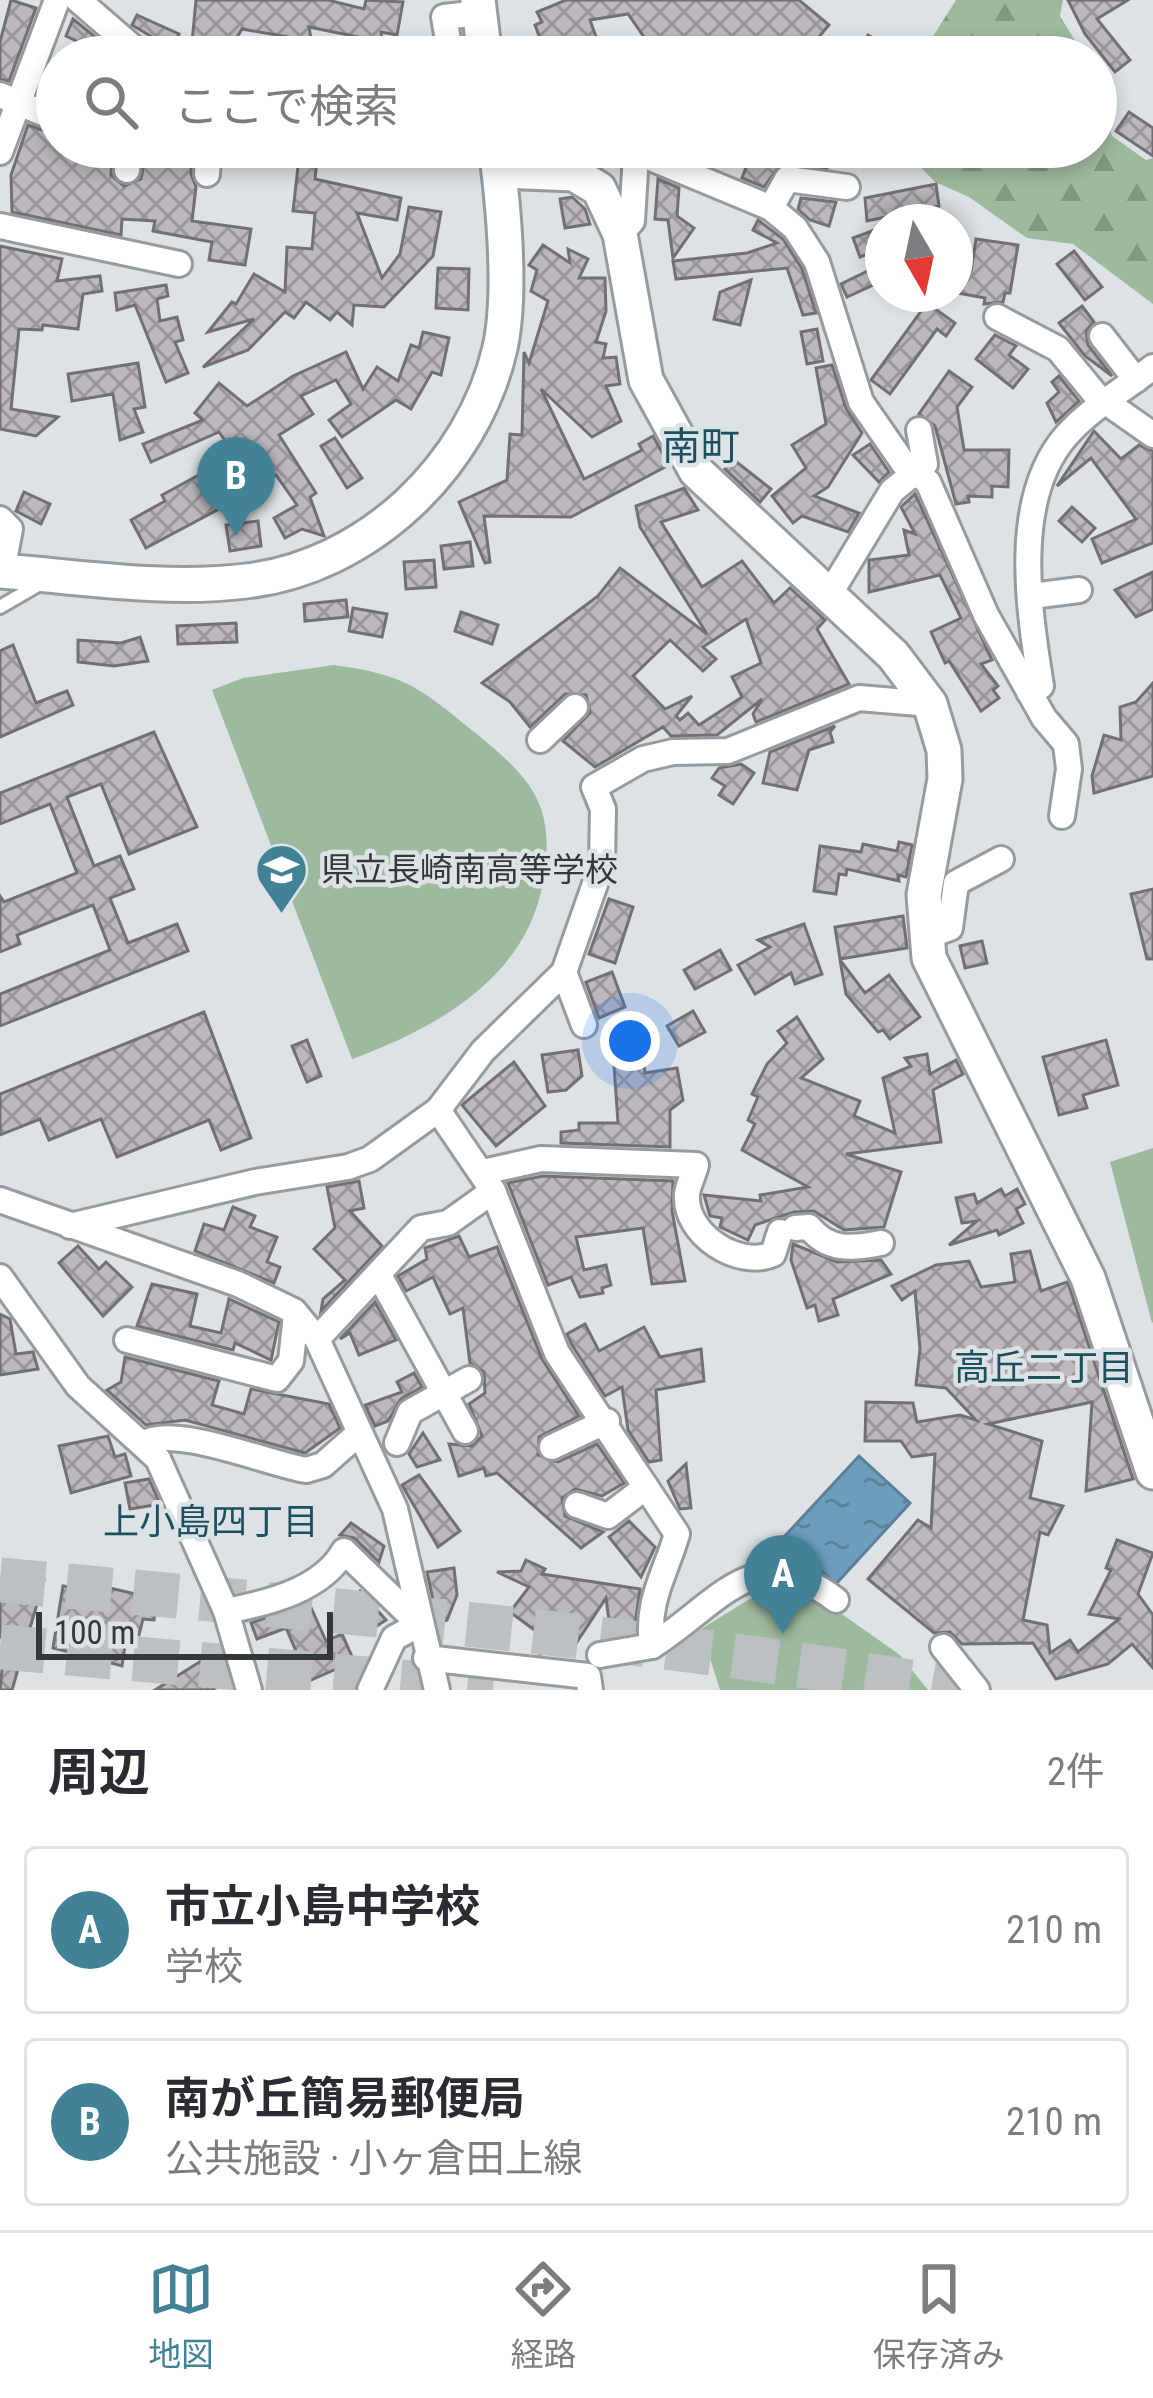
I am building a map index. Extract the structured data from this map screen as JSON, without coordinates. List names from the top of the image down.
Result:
{
  "districts": ["南町", "高丘二丁目", "上小島四丁目"],
  "places": {
    "school or university": ["県立長崎南高等学校"]
  },
  "scale_bar": "100 m",
  "north": "bottom",
  "page": {
    "search": "ここで検索",
    "pins": ["B", "A"],
    "scale": "100 m",
    "heading": ["周辺", "2件"],
    "list": [
      {
        "mark": "A",
        "name": "市立小島中学校",
        "note": "学校",
        "value": "210 m"
      },
      {
        "mark": "B",
        "name": "南が丘簡易郵便局",
        "note": "公共施設 · 小ヶ倉田上線",
        "value": "210 m"
      }
    ],
    "nav": ["地図", "経路", "保存済み"]
  }
}
